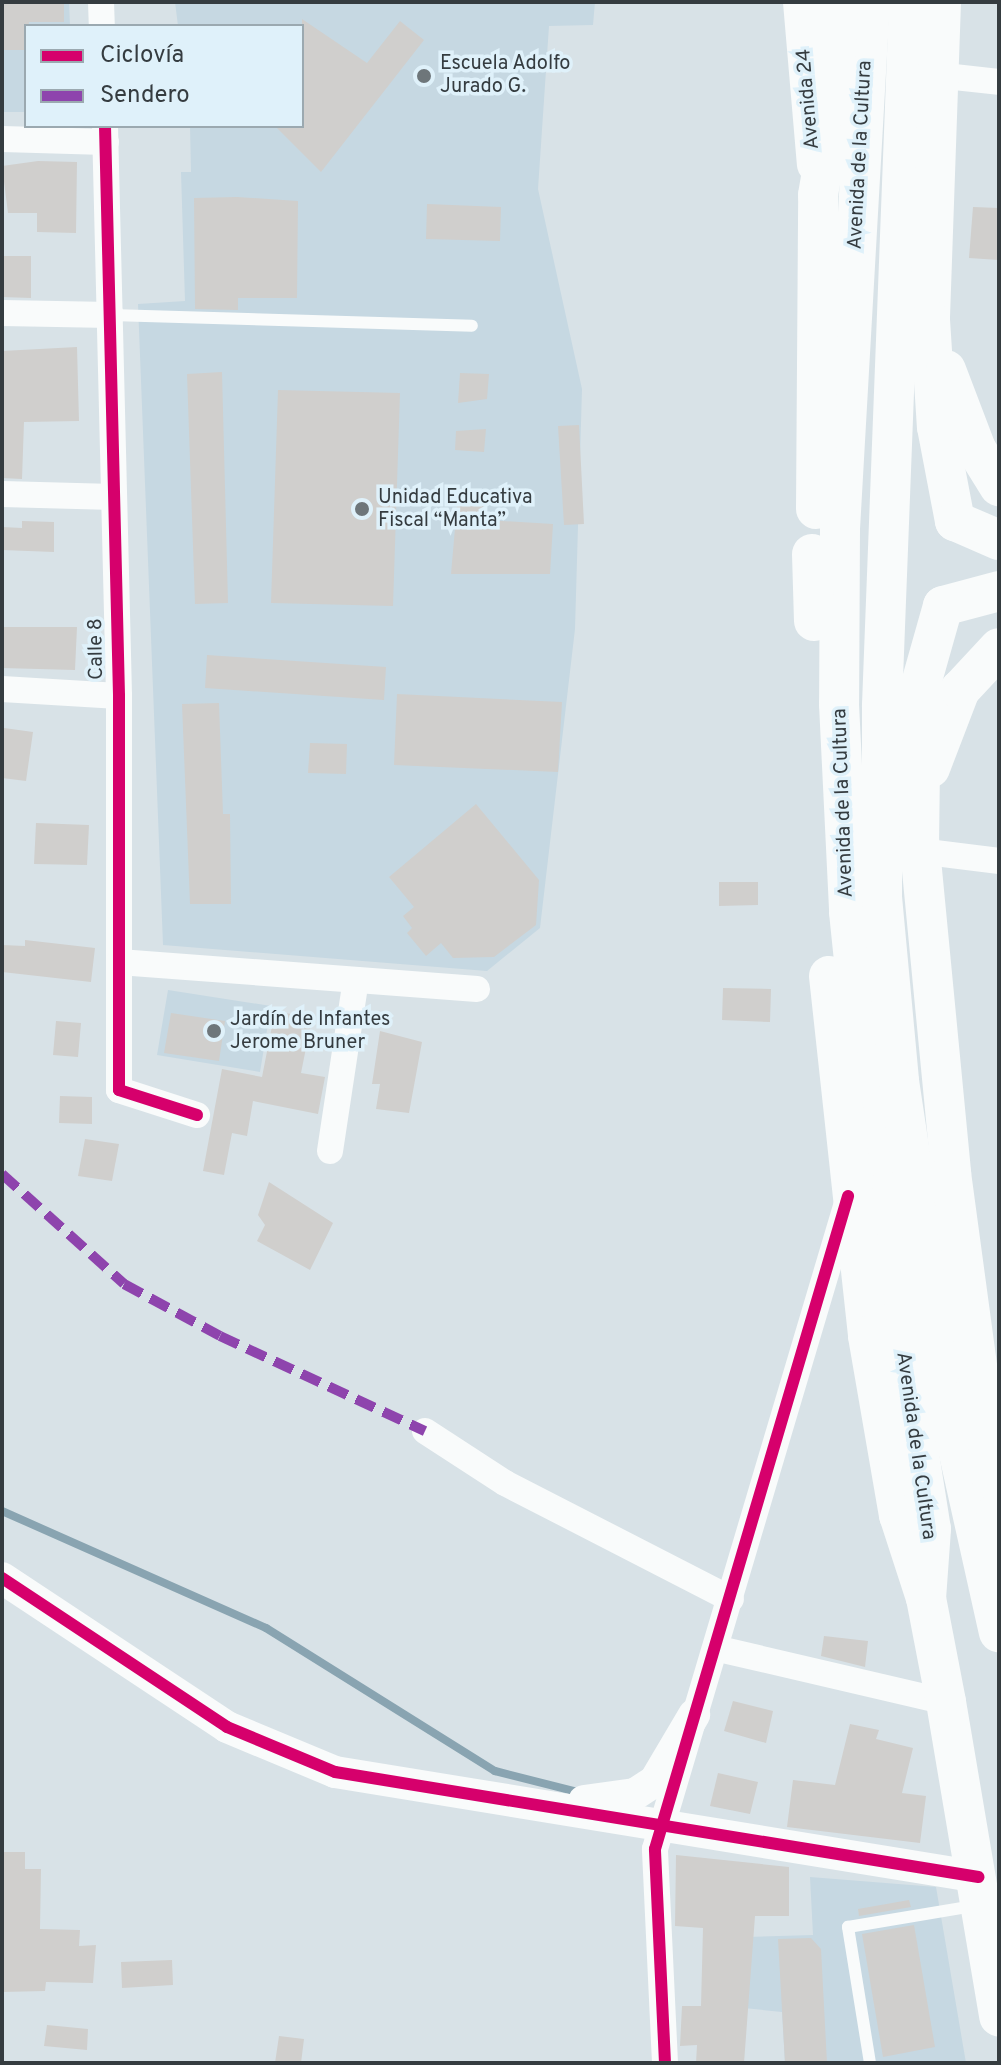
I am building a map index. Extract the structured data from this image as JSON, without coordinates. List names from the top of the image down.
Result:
{
  "streets": {
    "main road": ["Avenida 24", "Avenida de la Cultura"],
    "street": ["Calle 8"]
  },
  "crossings": [
    ["Avenida 24", "Avenida de la Cultura"]
  ],
  "places": ["Escuela Adolfo Jurado G.", "Unidad Educativa Fiscal “Manta”", "Jardín de Infantes Jerome Bruner"],
  "legend": ["Ciclovía", "Sendero"]
}
